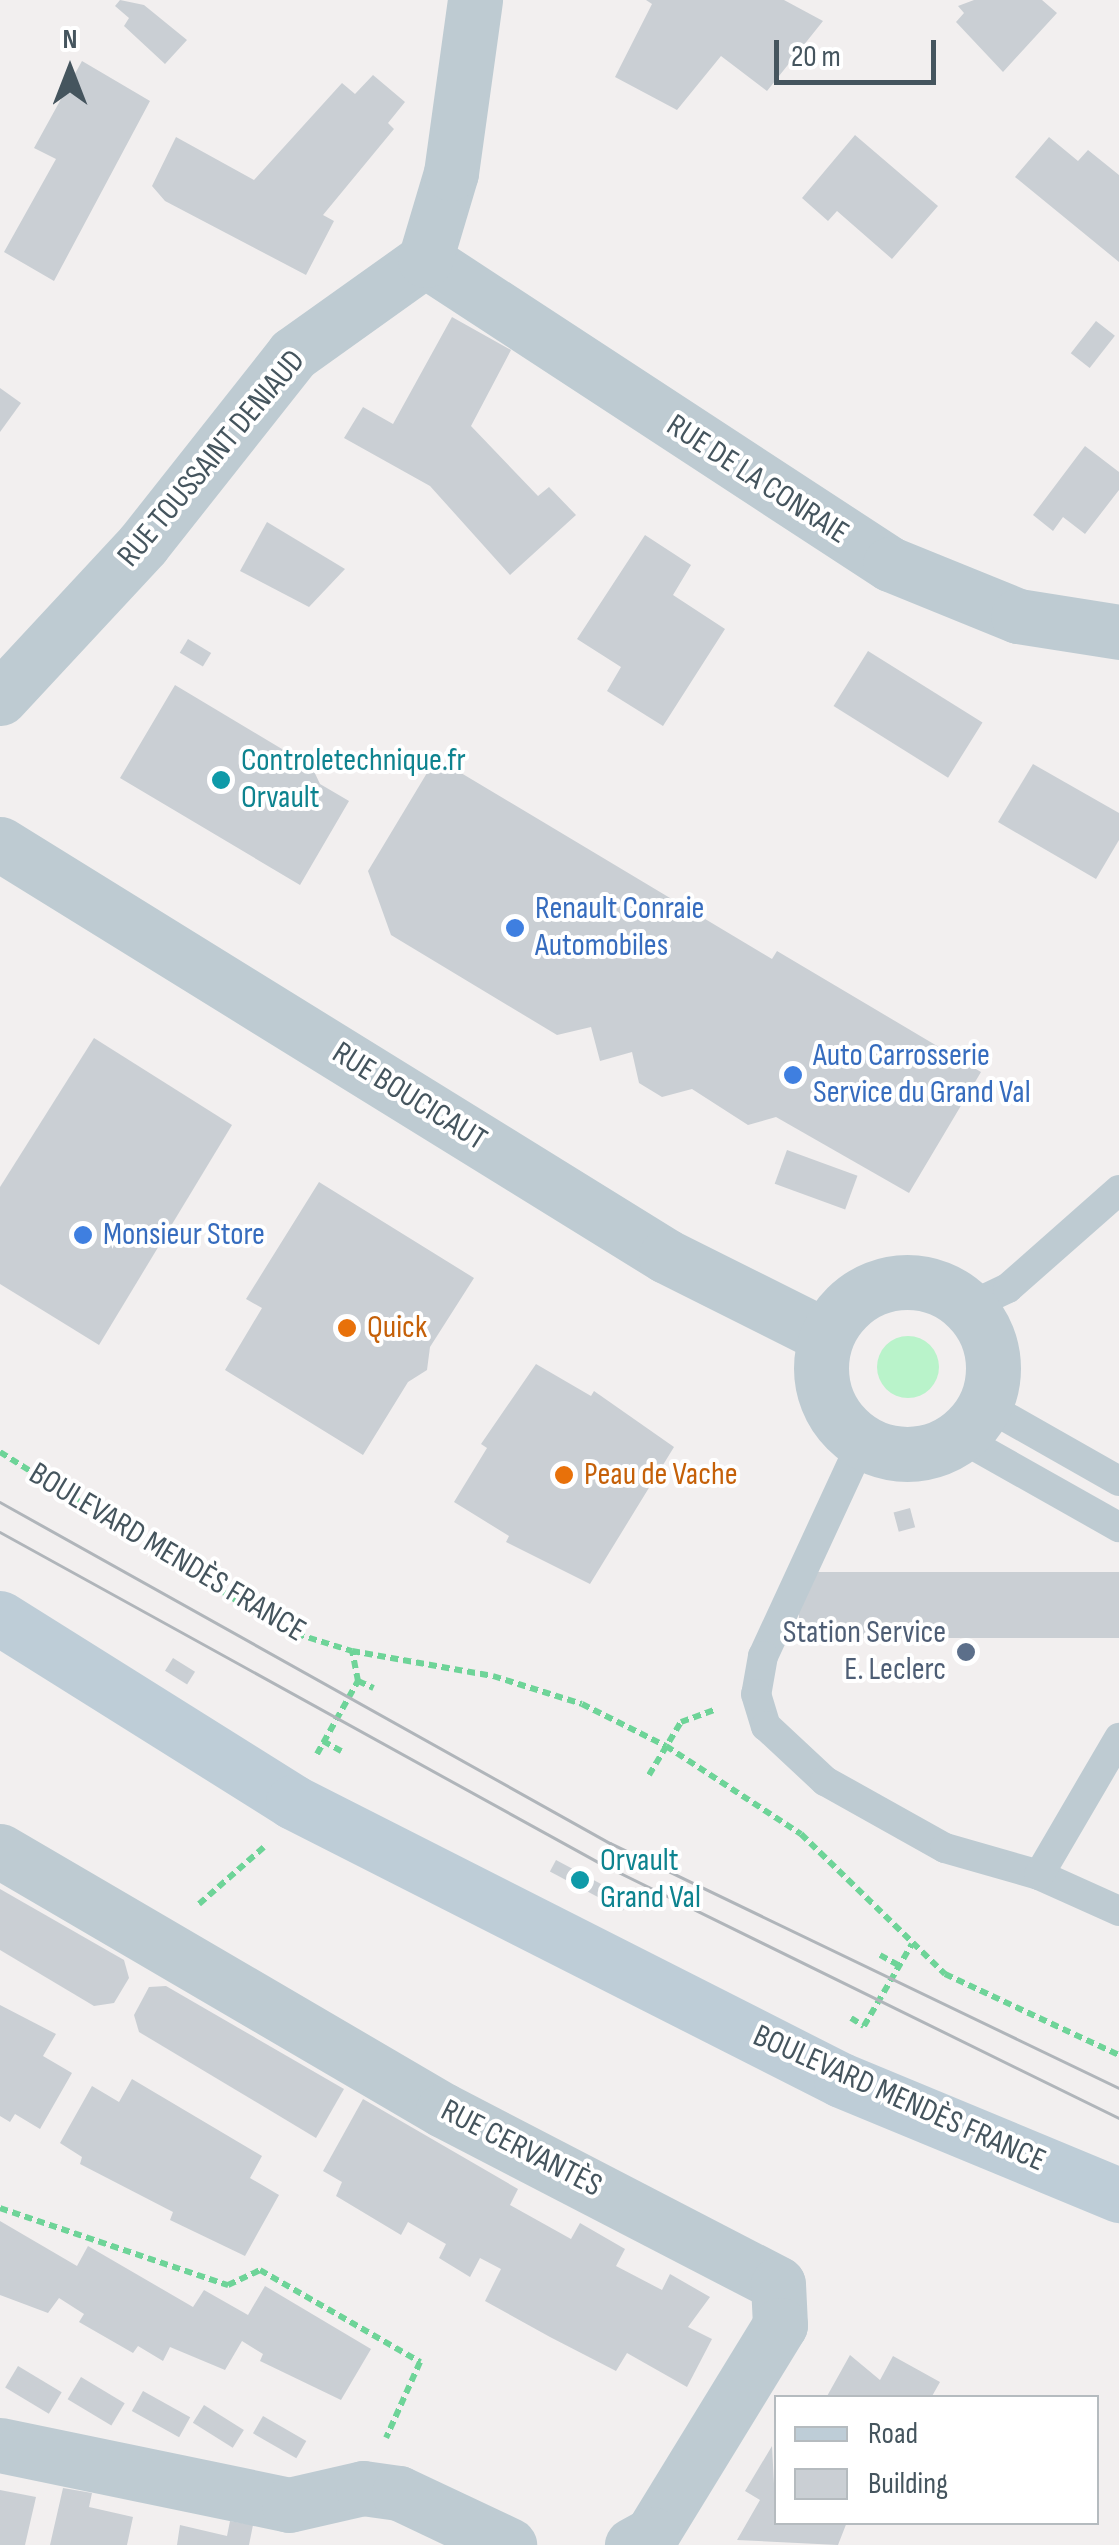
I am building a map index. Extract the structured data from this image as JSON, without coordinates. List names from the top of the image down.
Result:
{
  "streets": {
    "main road": ["BOULEVARD MENDÈS FRANCE"],
    "street": [
      "RUE TOUSSAINT DENIAUD",
      "RUE DE LA CONRAIE",
      "RUE BOUCICAUT",
      "RUE CERVANTÈS"
    ]
  },
  "crossings": [
    ["RUE TOUSSAINT DENIAUD", "RUE DE LA CONRAIE"]
  ],
  "places": [
    "Controletechnique.fr Orvault",
    "Renault Conraie Automobiles",
    "Auto Carrosserie Service du Grand Val",
    "Monsieur Store",
    "Quick",
    "Peau de Vache",
    "Station Service E. Leclerc",
    "Orvault Grand Val"
  ],
  "legend": ["Road", "Building"],
  "scale_bar": "20 m",
  "north": "top"
}
